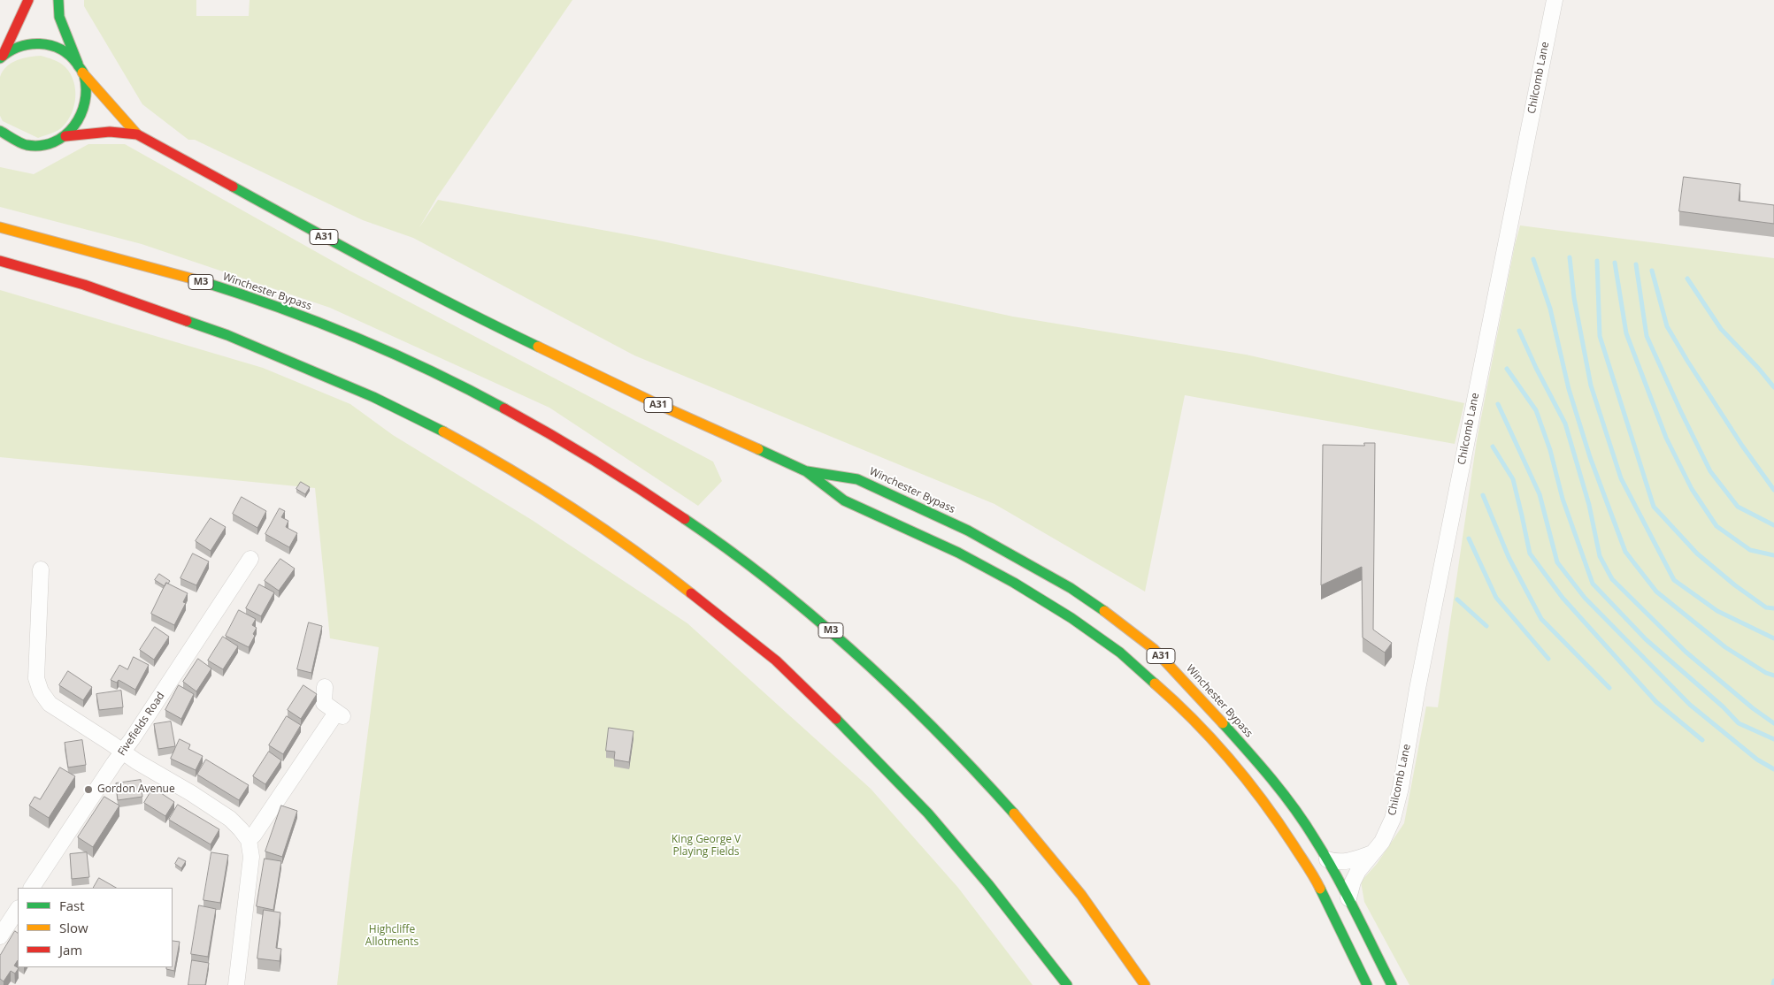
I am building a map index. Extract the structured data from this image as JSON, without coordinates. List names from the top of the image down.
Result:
{
  "streets": {
    "highway": ["A31", "M3", "Winchester Bypass"],
    "street": ["Chilcomb Lane", "Fivefields Road"]
  },
  "crossings": [
    ["Chilcomb Lane", "Winchester Bypass"],
    ["A31", "Winchester Bypass"]
  ],
  "parks": ["King George V Playing Fields", "Highcliffe Allotments"],
  "places": ["Gordon Avenue"],
  "legend": ["Fast", "Slow", "Jam"]
}
